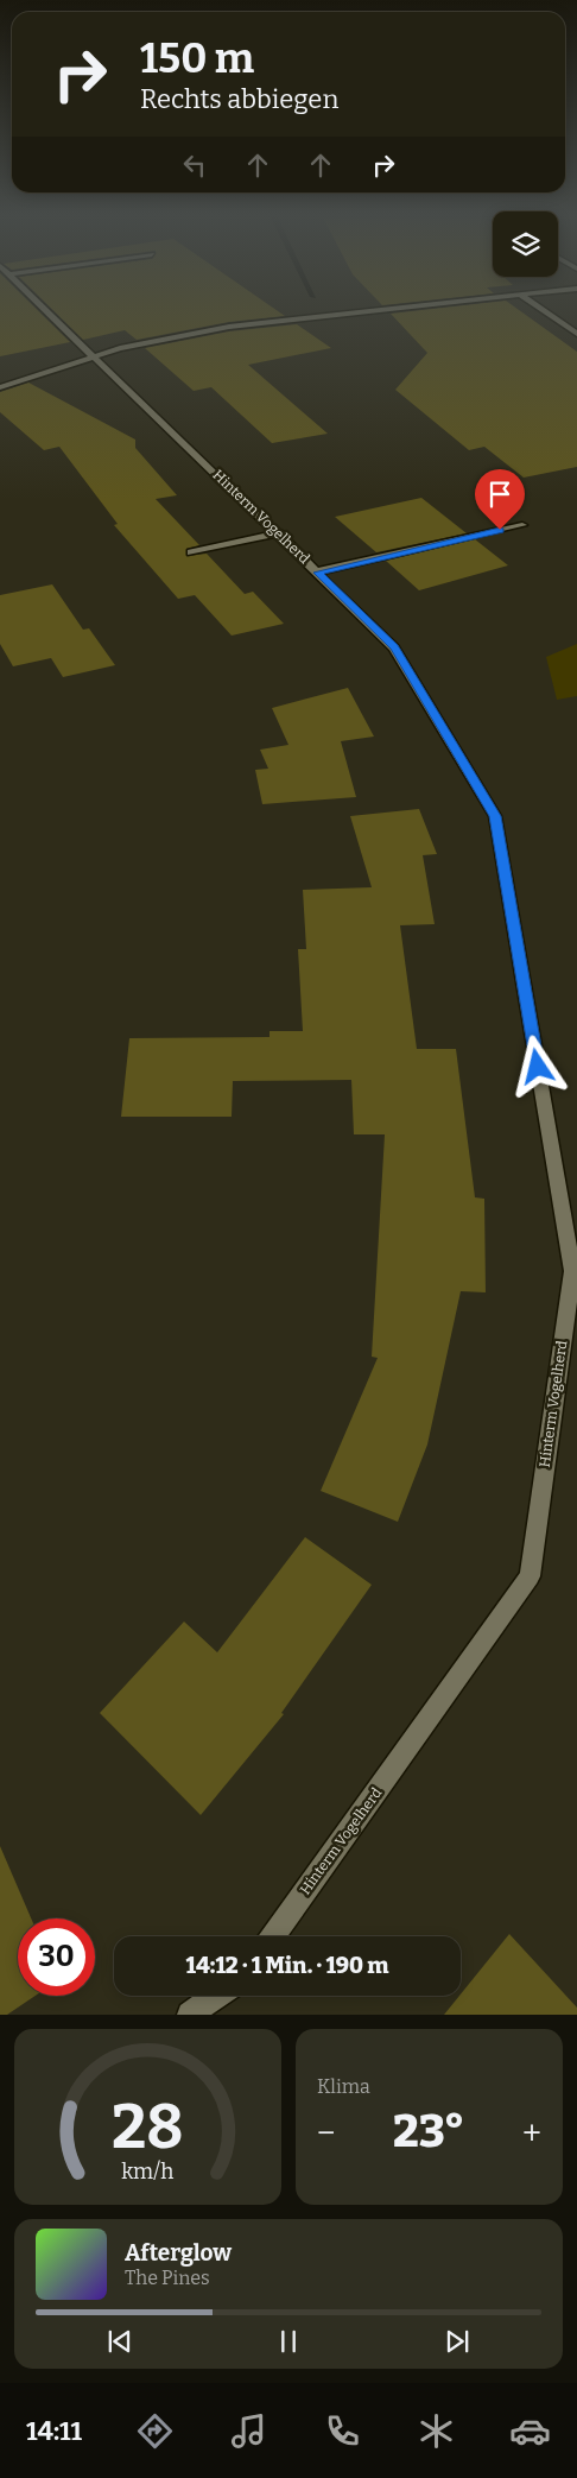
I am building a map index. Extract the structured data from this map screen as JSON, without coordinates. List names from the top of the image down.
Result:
{
  "streets": {
    "street": ["Hinterm Vogelherd"]
  },
  "page": {
    "turn": ["150 m", "Rechts abbiegen"],
    "limit": "30",
    "trip": "14:12 · 1 Min. · 190 m",
    "tile": "Klima",
    "heat": ["−", "23°", "+"],
    "song": ["Afterglow", "The Pines"],
    "tabs": "14:11",
    "gauge": ["28", "km/h"]
  }
}
